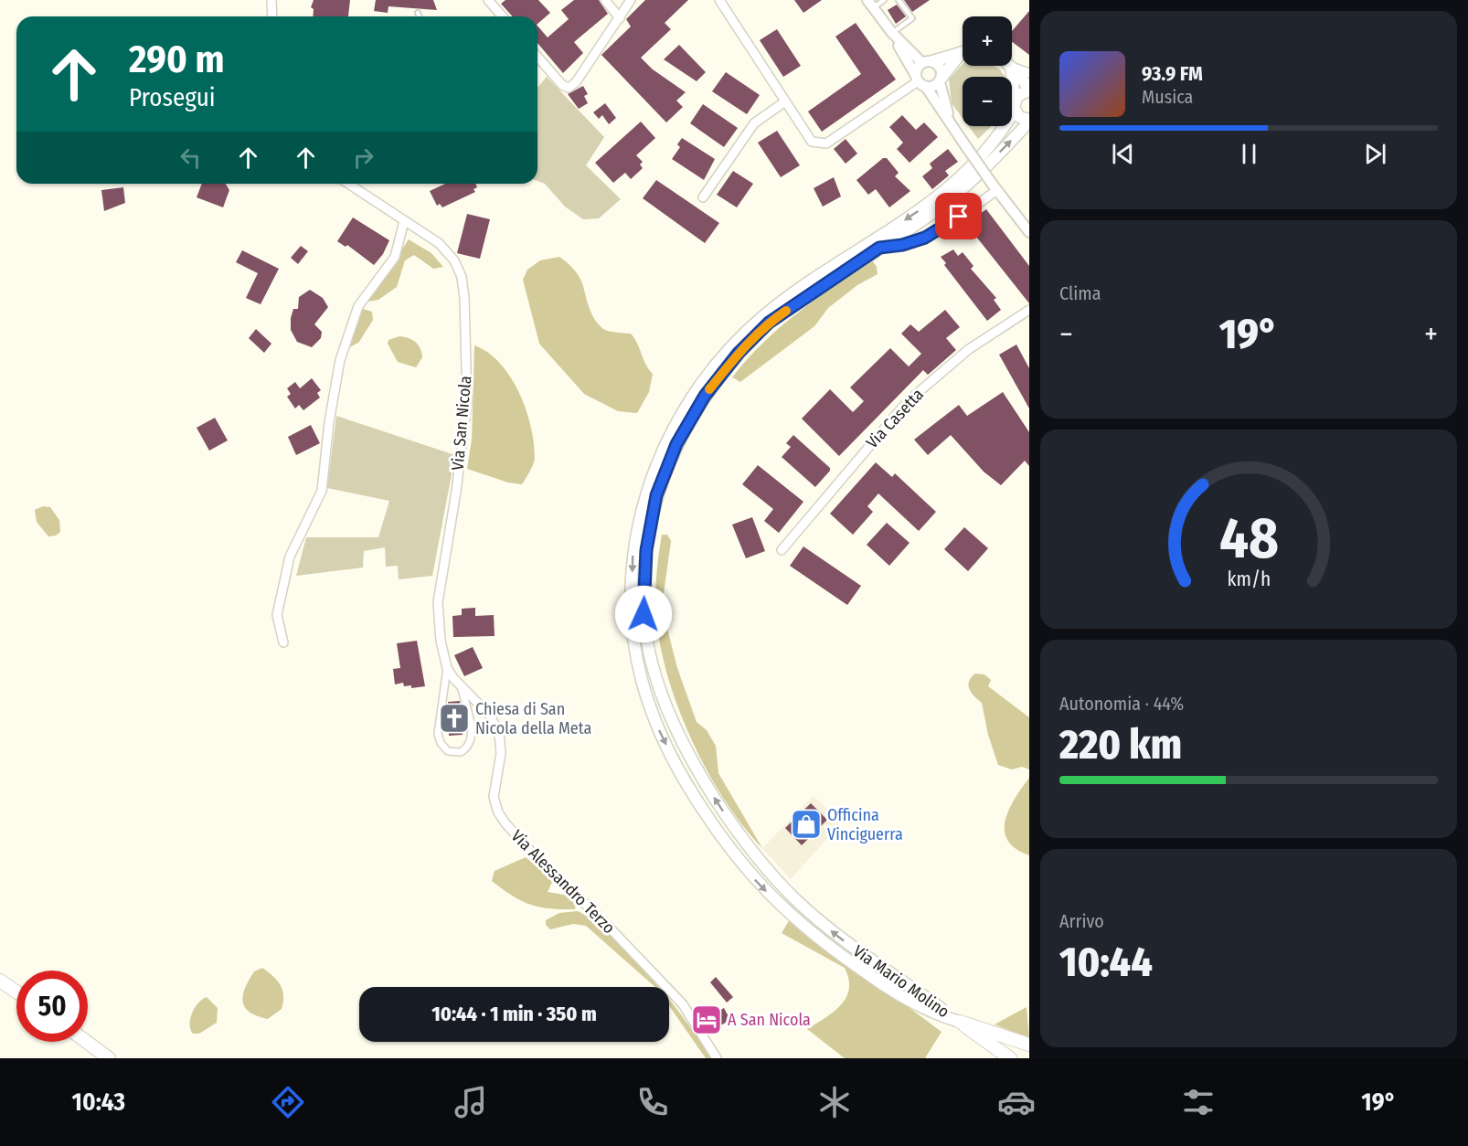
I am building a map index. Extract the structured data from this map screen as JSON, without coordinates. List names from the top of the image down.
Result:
{
  "streets": {
    "main road": ["Via Mario Molino"],
    "street": ["Via Casetta", "Via San Nicola", "Via Alessandro Terzo"]
  },
  "crossings": [
    ["Via San Nicola", "Via Alessandro Terzo"]
  ],
  "places": {
    "church": ["Chiesa di San Nicola della Meta"],
    "shop": ["Officina Vinciguerra"],
    "hotel": ["A San Nicola"]
  },
  "page": {
    "map_buttons": ["+", "−"],
    "turn": ["290 m", "Prosegui"],
    "song": ["93.9 FM", "Musica"],
    "tile": [
      "Clima",
      ["Autonomia · 44%", "220 km"],
      ["Arrivo", "10:44"]
    ],
    "heat": ["−", "19°", "+"],
    "limit": "50",
    "trip": "10:44 · 1 min · 350 m",
    "tabs": ["10:43", "19°"],
    "gauge": ["48", "km/h"]
  }
}
